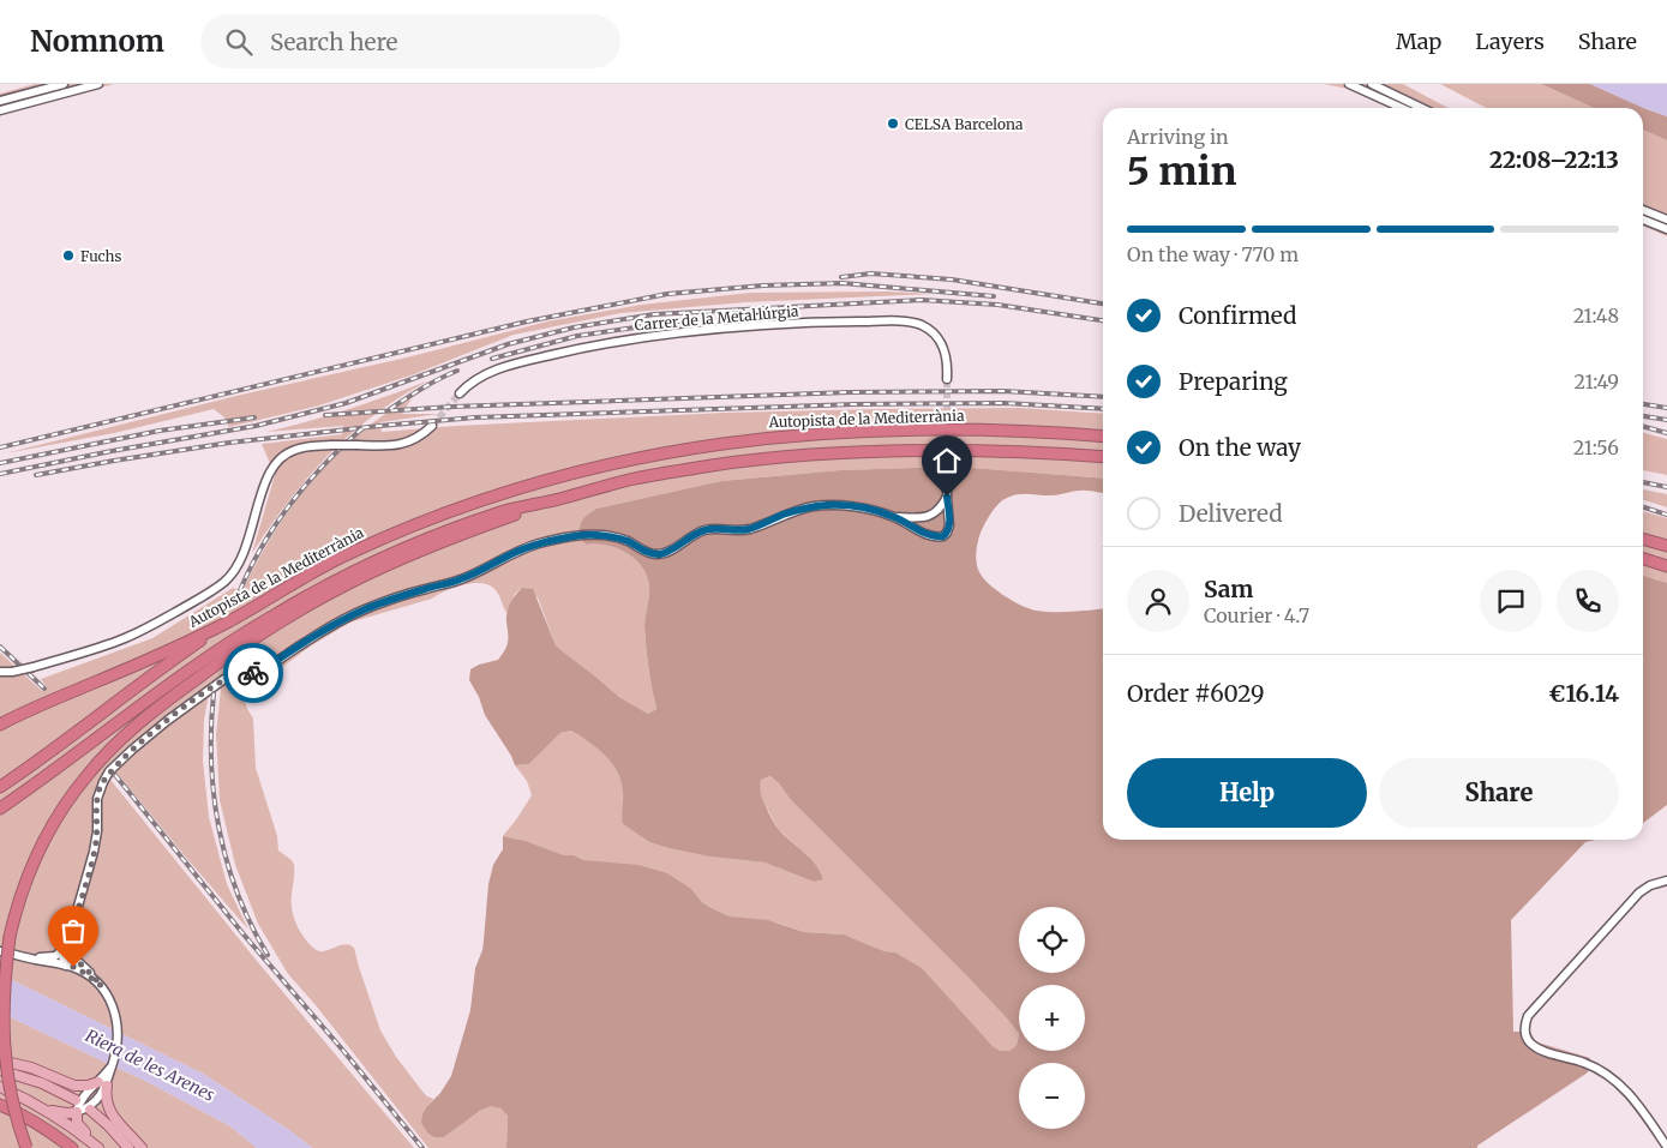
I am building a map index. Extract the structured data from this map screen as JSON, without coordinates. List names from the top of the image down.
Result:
{
  "streets": {
    "highway": ["Autopista de la Mediterrània"],
    "street": ["Carrer de la Metal·lúrgia"]
  },
  "water": ["Riera de les Arenes"],
  "places": ["CELSA Barcelona", "Fuchs"],
  "page": {
    "header": "Nomnom",
    "search": "Search here",
    "nav": ["Map", "Layers", "Share"],
    "heading": ["5 min", "Arriving in", "22:08–22:13"],
    "panel": [
      "Sam",
      "Courier · 4.7",
      "Order #6029",
      "€16.14"
    ],
    "bar": "On the way · 770 m",
    "list": [
      ["Confirmed", "21:48"],
      ["Preparing", "21:49"],
      ["On the way", "21:56"],
      "Delivered"
    ],
    "buttons": ["Help", "Share"],
    "map_buttons": ["+", "−"]
  }
}
